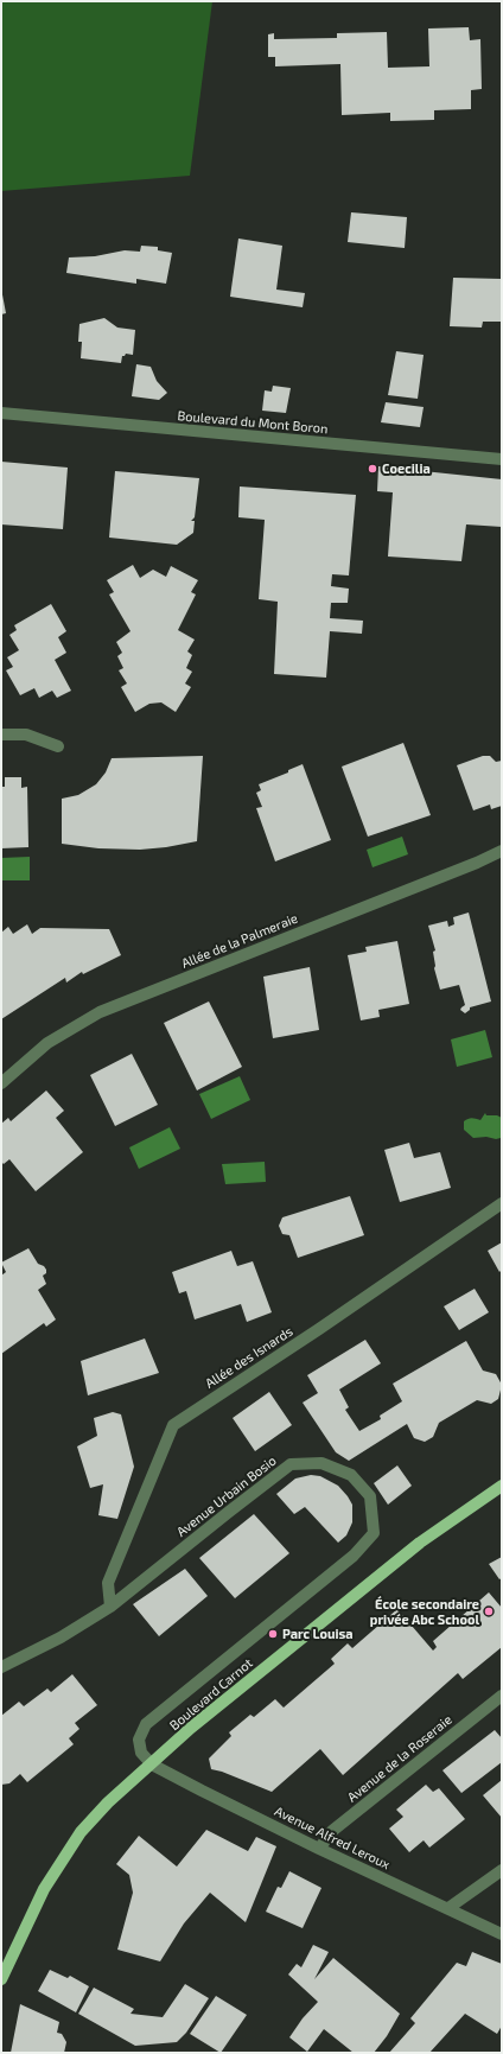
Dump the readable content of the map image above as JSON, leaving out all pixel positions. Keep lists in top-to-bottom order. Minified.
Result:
{"streets":{"main road":["Boulevard Carnot"],"street":["Boulevard du Mont Boron","Allée de la Palmeraie","Allée des Isnards","Avenue Urbain Bosio","Avenue de la Roseraie","Avenue Alfred Leroux"]},"crossings":[["Allée des Isnards","Avenue Urbain Bosio"],["Avenue Urbain Bosio","Boulevard Carnot"],["Avenue Urbain Bosio","Avenue Alfred Leroux"],["Boulevard Carnot","Avenue Alfred Leroux"],["Avenue de la Roseraie","Avenue Alfred Leroux"]],"places":["Coecilia","École secondaire privée Abc School","Parc Louisa"]}
